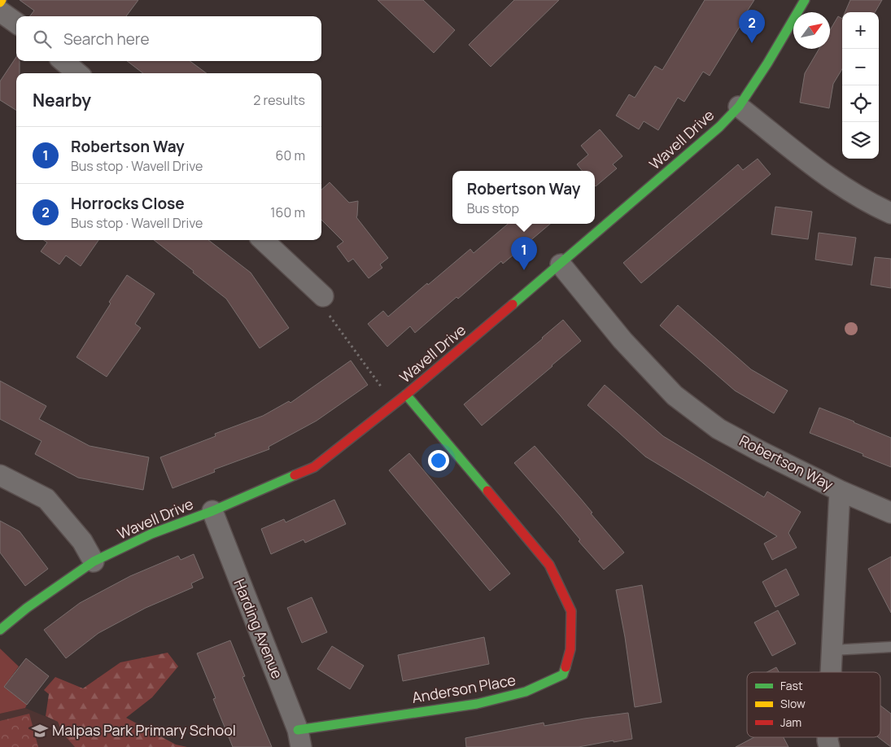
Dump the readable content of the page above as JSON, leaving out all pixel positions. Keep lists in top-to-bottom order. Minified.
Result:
{"streets":{"street":["Wavell Drive","Robertson Way","Harding Avenue","Anderson Place"]},"crossings":[["Wavell Drive","Robertson Way"],["Wavell Drive","Harding Avenue"],["Wavell Drive","Anderson Place"],["Harding Avenue","Anderson Place"]],"places":{"school or university":["Malpas Park Primary School"]},"legend":["Fast","Slow","Jam"],"north":"top right","page":{"pins":["2","1"],"map_buttons":["+","−"],"search":"Search here","heading":["Nearby","2 results"],"list":[{"mark":"1","name":"Robertson Way","note":"Bus stop · Wavell Drive","value":"60 m"},{"mark":"2","name":"Horrocks Close","note":"Bus stop · Wavell Drive","value":"160 m"}],"popup":["Robertson Way","Bus stop"]}}
